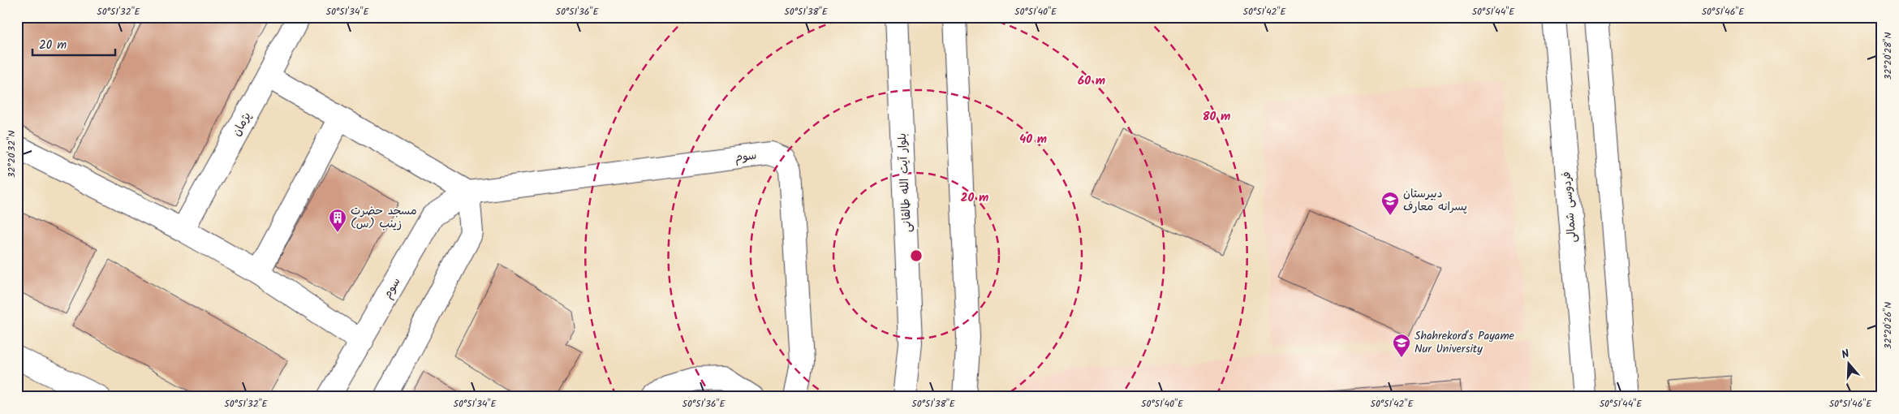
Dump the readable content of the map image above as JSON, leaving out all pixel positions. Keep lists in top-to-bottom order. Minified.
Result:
{"streets":{"street":["پژمان","سوم","بلوار آیت الله طالقانی","فردوسی شمالی"]},"places":{"school or university":["دبیرستان پسرانه معارف","Shahrekord's Payame Nur University"],"building":["مسجد حضرت زینب (س)"]},"scale_bar":"20 m","north":"top","coordinates":["50°51'32\"E","50°51'34\"E","50°51'36\"E","50°51'38\"E","50°51'40\"E","50°51'42\"E","50°51'44\"E","50°51'46\"E","32°20'28\"N","32°20'32\"N","32°20'26\"N"],"rings":["60 m","80 m","40 m","20 m"]}
